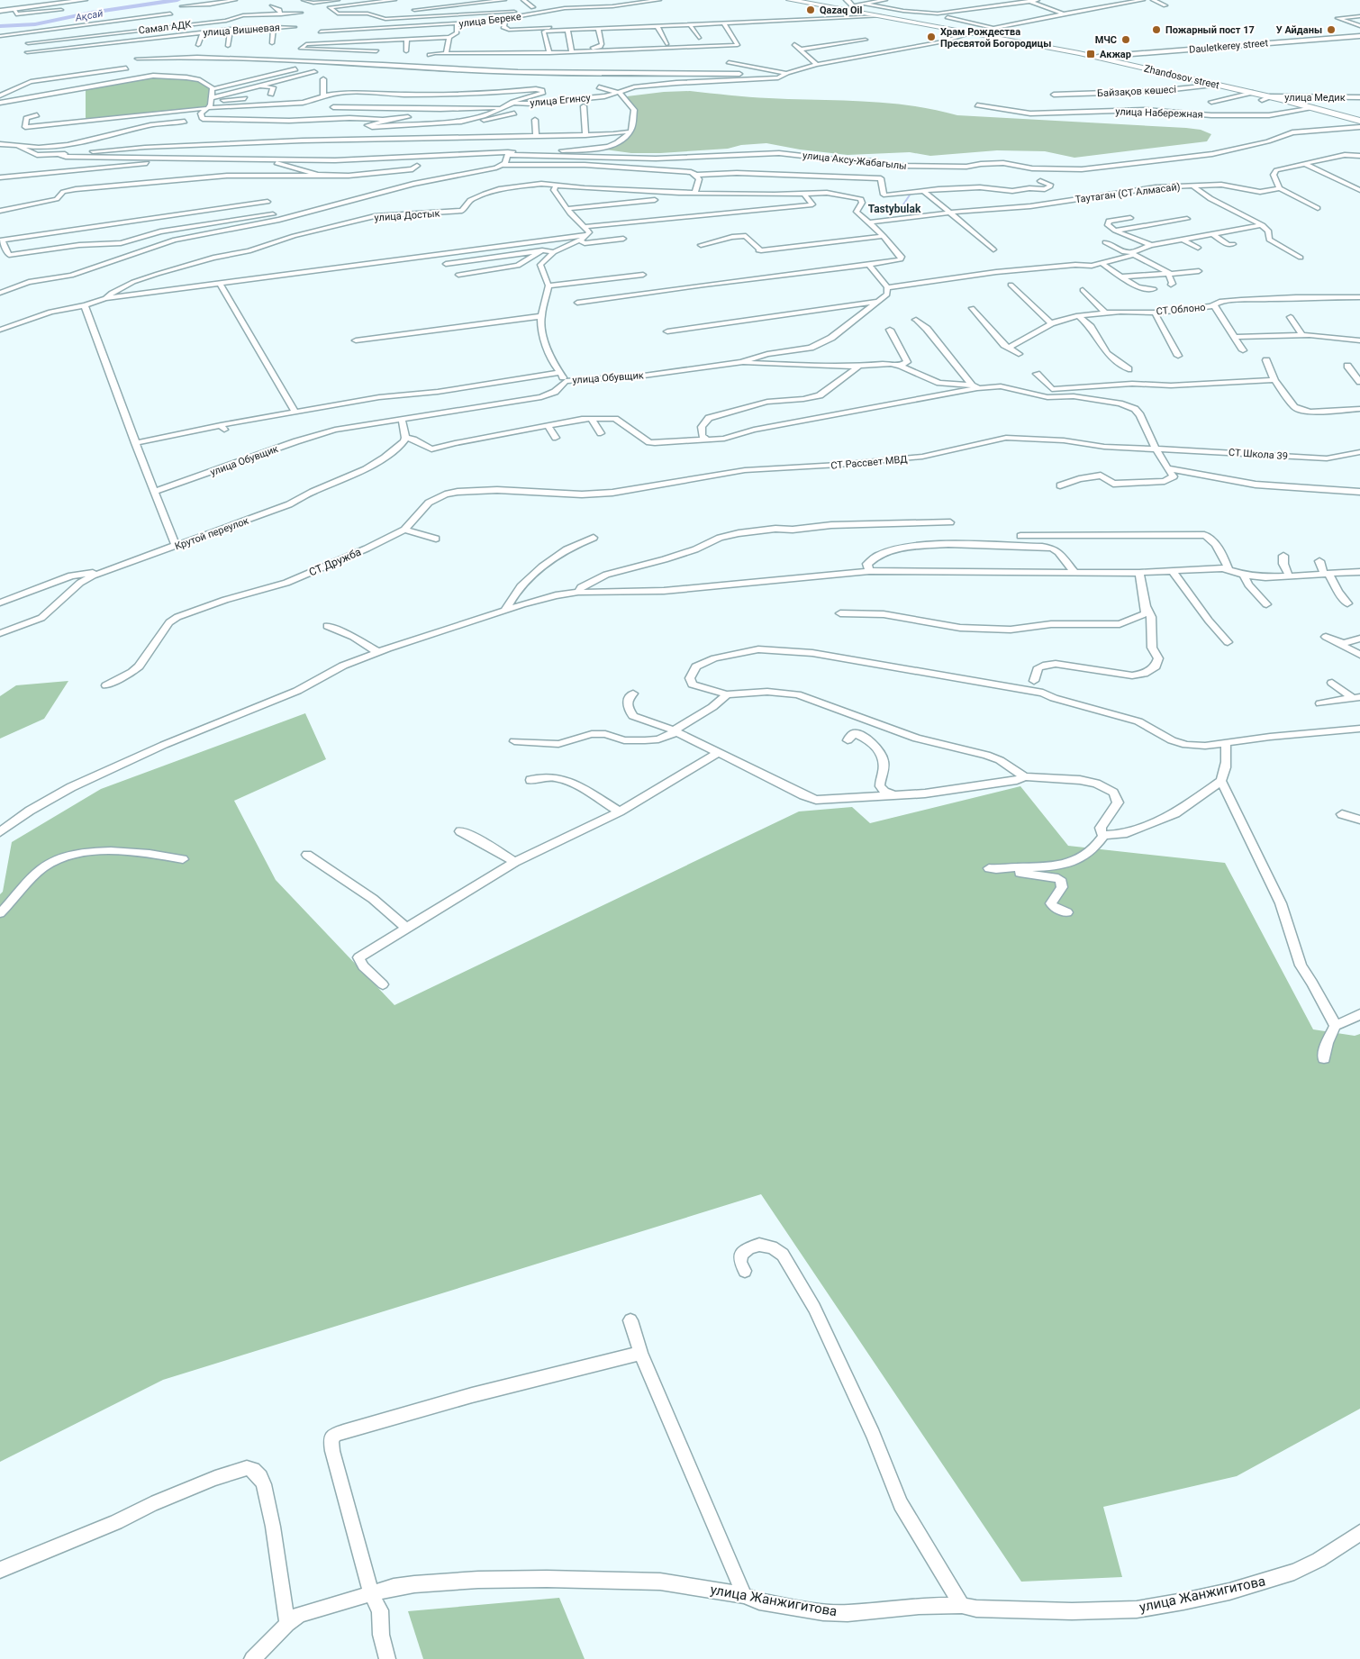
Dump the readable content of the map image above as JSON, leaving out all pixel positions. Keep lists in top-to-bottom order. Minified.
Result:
{"streets":{"main road":["Dauletkerey street","Zhandosov street"],"street":["улица Береке","Самал АДК","улица Вишневая","Байзақов көшесі","улица Медик","улица Егинсу","улица Набережная","улица Аксу-Жабагылы","Таутаган (СТ Алмасай)","улица Достык","СТ Облоно","улица Обувщик","СТ Школа 39","СТ Рассвет МВД","Крутой переулок","СТ Дружба","улица Жанжигитова"]},"crossings":[["Самал АДК","улица Вишневая"],["Dauletkerey street","Zhandosov street"],["Zhandosov street","Байзақов көшесі"],["Zhandosov street","улица Медик"],["Zhandosov street","улица Егинсу"],["Zhandosov street","улица Набережная"],["Таутаган (СТ Алмасай)","улица Достык"],["СТ Школа 39","СТ Рассвет МВД"],["СТ Рассвет МВД","СТ Дружба"]],"districts":["Tastybulak"],"water":["Ақсай"],"places":{"other":["Qazaq Oil","Пожарный пост 17","У Айданы","Храм Рождества Пресвятой Богородицы","МЧС"],"transit":["Акжар"]}}
